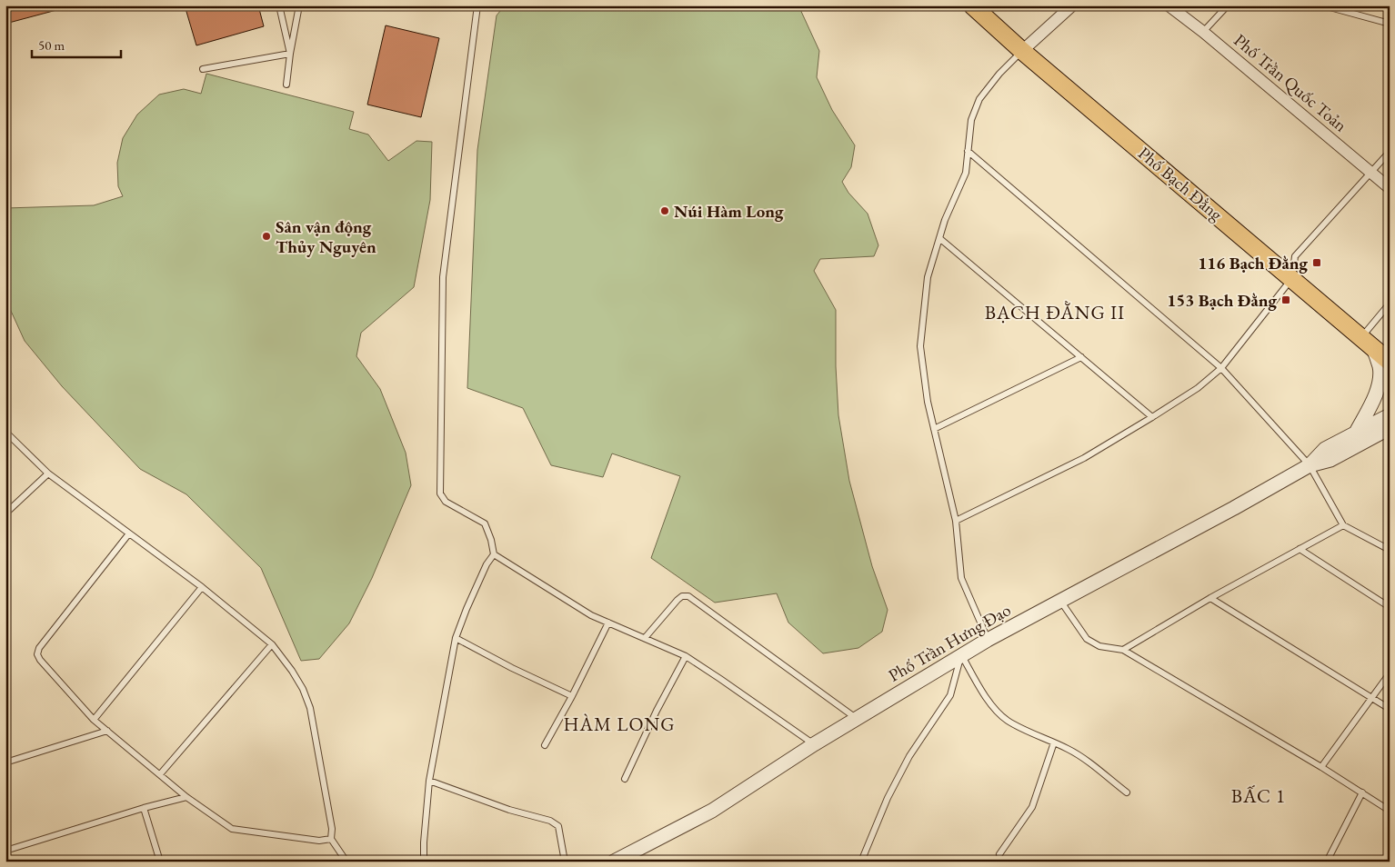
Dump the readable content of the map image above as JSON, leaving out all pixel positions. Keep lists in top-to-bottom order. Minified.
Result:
{"streets":{"main road":["Phố Bạch Đằng"],"street":["Phố Trần Quốc Toản","Phố Trần Hưng Đạo"]},"districts":["BẠCH ĐẰNG II","HÀM LONG","BẤC 1"],"places":{"other":["Núi Hàm Long","Sân vận động Thủy Nguyên"],"transit":["116 Bạch Đằng","153 Bạch Đằng"]},"scale_bar":"50 m"}
